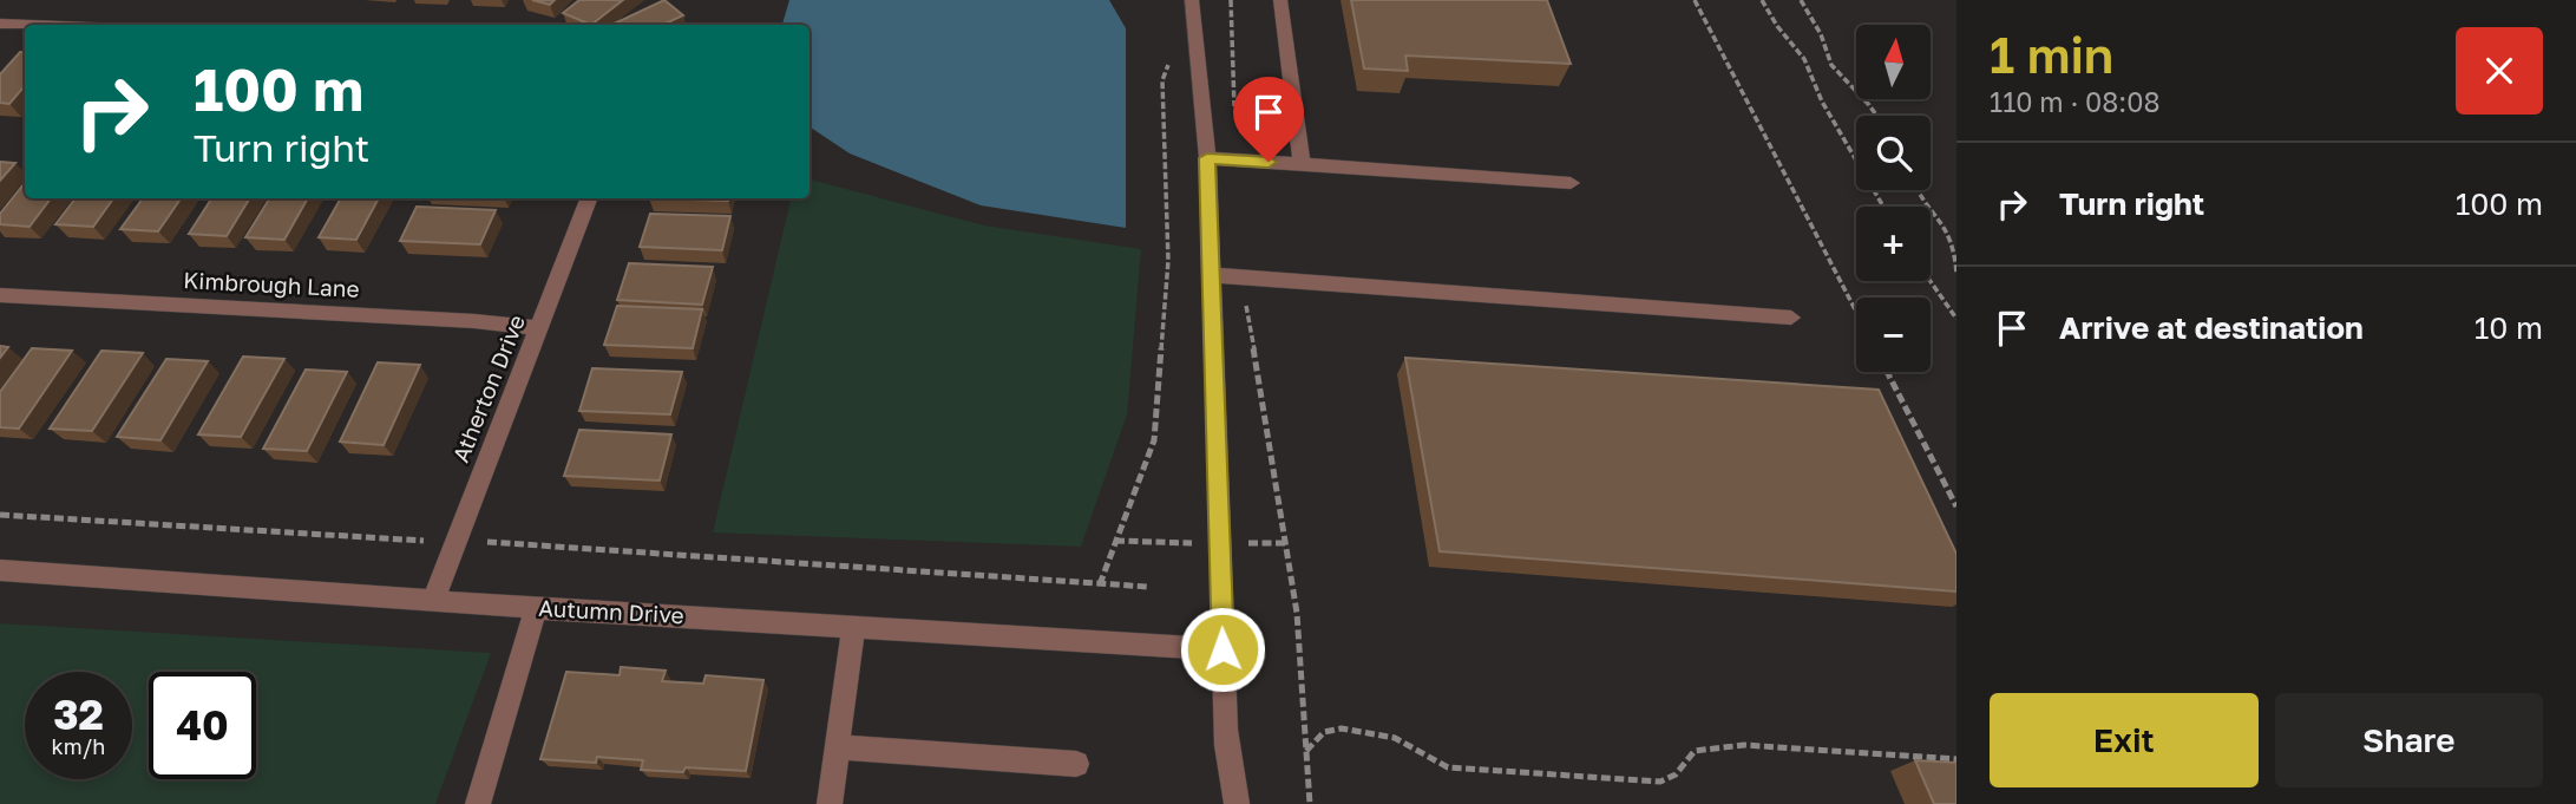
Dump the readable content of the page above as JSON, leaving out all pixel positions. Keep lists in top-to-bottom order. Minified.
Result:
{"streets":{"street":["Kimbrough Lane","Atherton Drive","Autumn Drive"]},"crossings":[["Kimbrough Lane","Atherton Drive"],["Atherton Drive","Autumn Drive"]],"north":"top","page":{"heading":["1 min","110 m · 08:08"],"map_buttons":["+","−"],"turn":["100 m","Turn right"],"list":[{"name":"Turn right","value":"100 m"},{"name":"Arrive at destination","value":"10 m"}],"speed":"32 km/h","limit":"40","buttons":["Exit","Share"]}}
